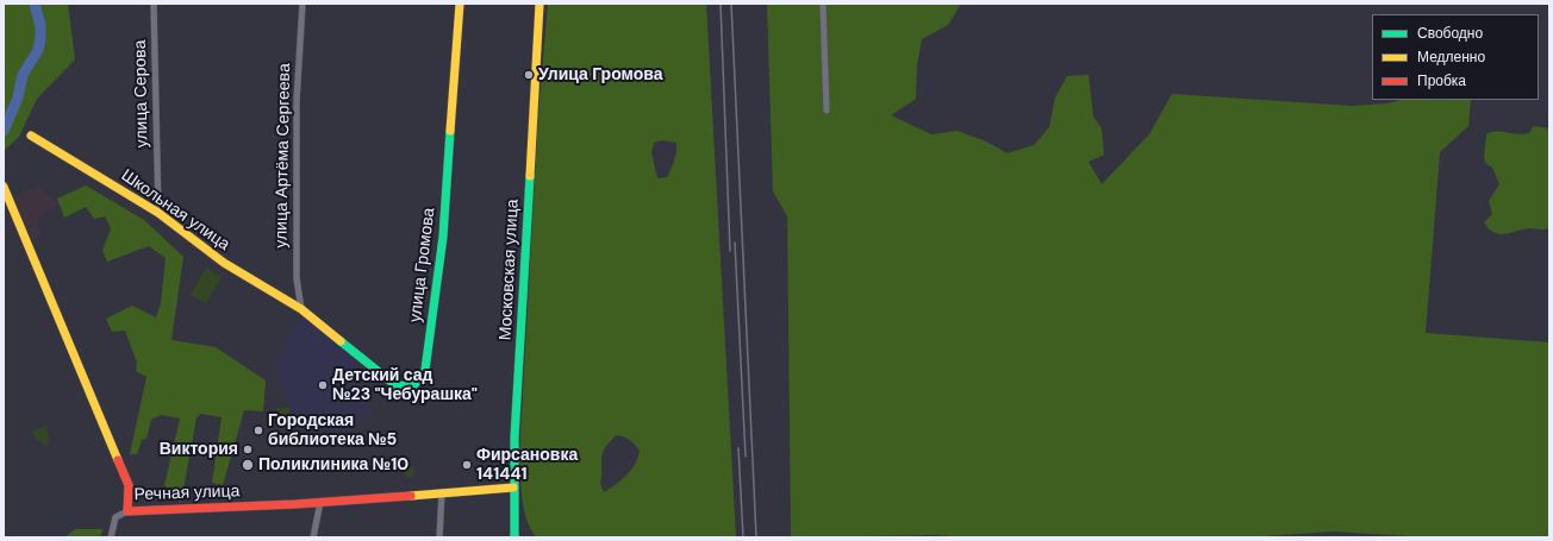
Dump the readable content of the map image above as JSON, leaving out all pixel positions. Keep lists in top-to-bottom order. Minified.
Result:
{"streets":{"street":["улица Серова","улица Артёма Сергеева","Школьная улица","улица Громова","Московская улица","Речная улица"]},"crossings":[["улица Серова","Школьная улица"],["улица Артёма Сергеева","Школьная улица"],["улица Артёма Сергеева","улица Громова"],["Школьная улица","улица Громова"],["Московская улица","Речная улица"]],"places":["Улица Громова","Детский сад №23 \"Чебурашка\"","Городская библиотека №5","Виктория","Поликлиника №10","Фирсановка 141441"],"legend":["Свободно","Медленно","Пробка"]}
